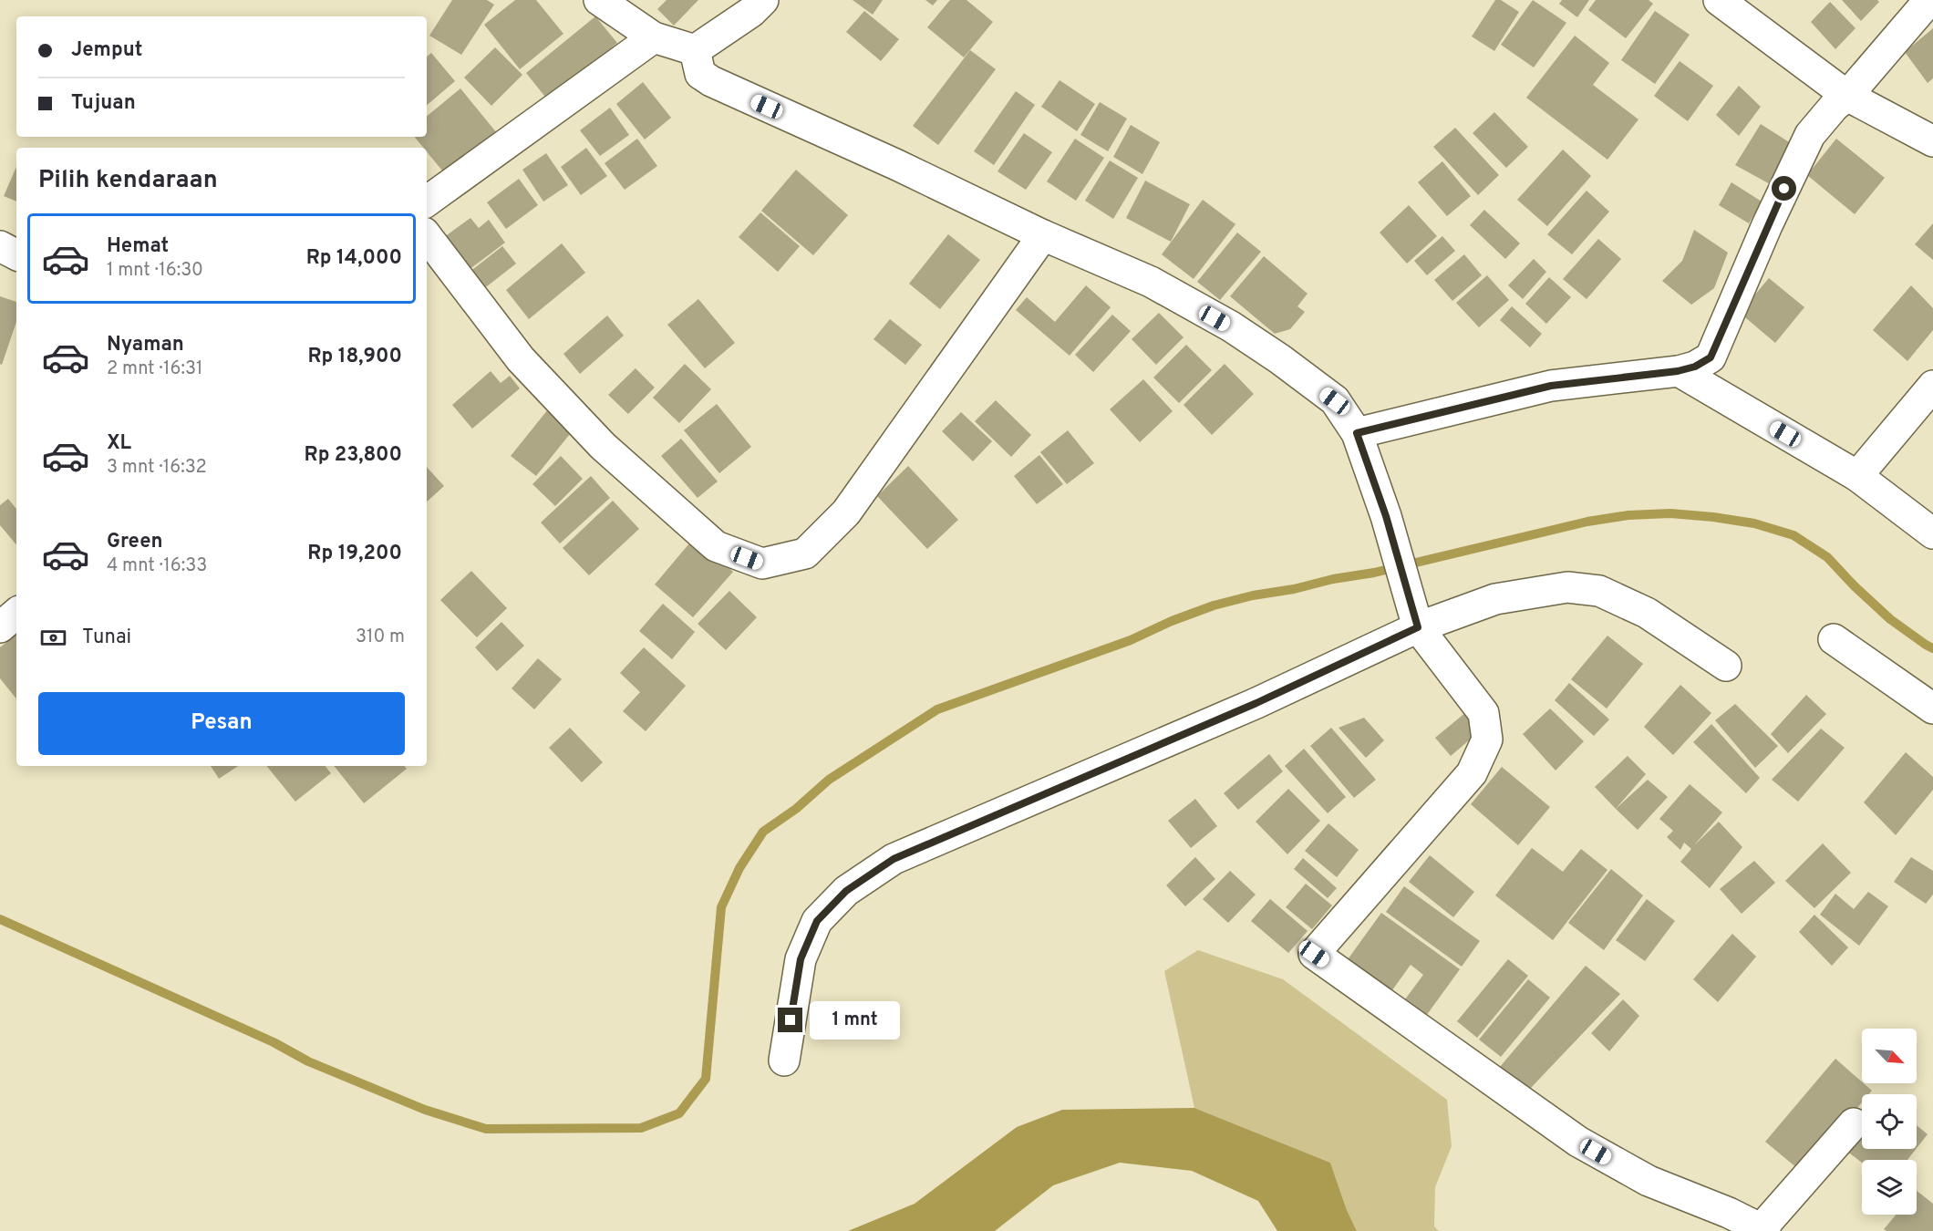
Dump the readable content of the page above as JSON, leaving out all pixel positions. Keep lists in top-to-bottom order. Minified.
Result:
{"north":"bottom right","page":{"banner":["Jemput","Tujuan"],"heading":"Pilih kendaraan","list":[{"name":"Hemat","note":"1 mnt · 16:30","value":"Rp 14,000"},{"name":"Nyaman","note":"2 mnt · 16:31","value":"Rp 18,900"},{"name":"XL","note":"3 mnt · 16:32","value":"Rp 23,800"},{"name":"Green","note":"4 mnt · 16:33","value":"Rp 19,200"}],"pay":["Tunai","310 m"],"buttons":"Pesan","bubble":"1 mnt"}}
